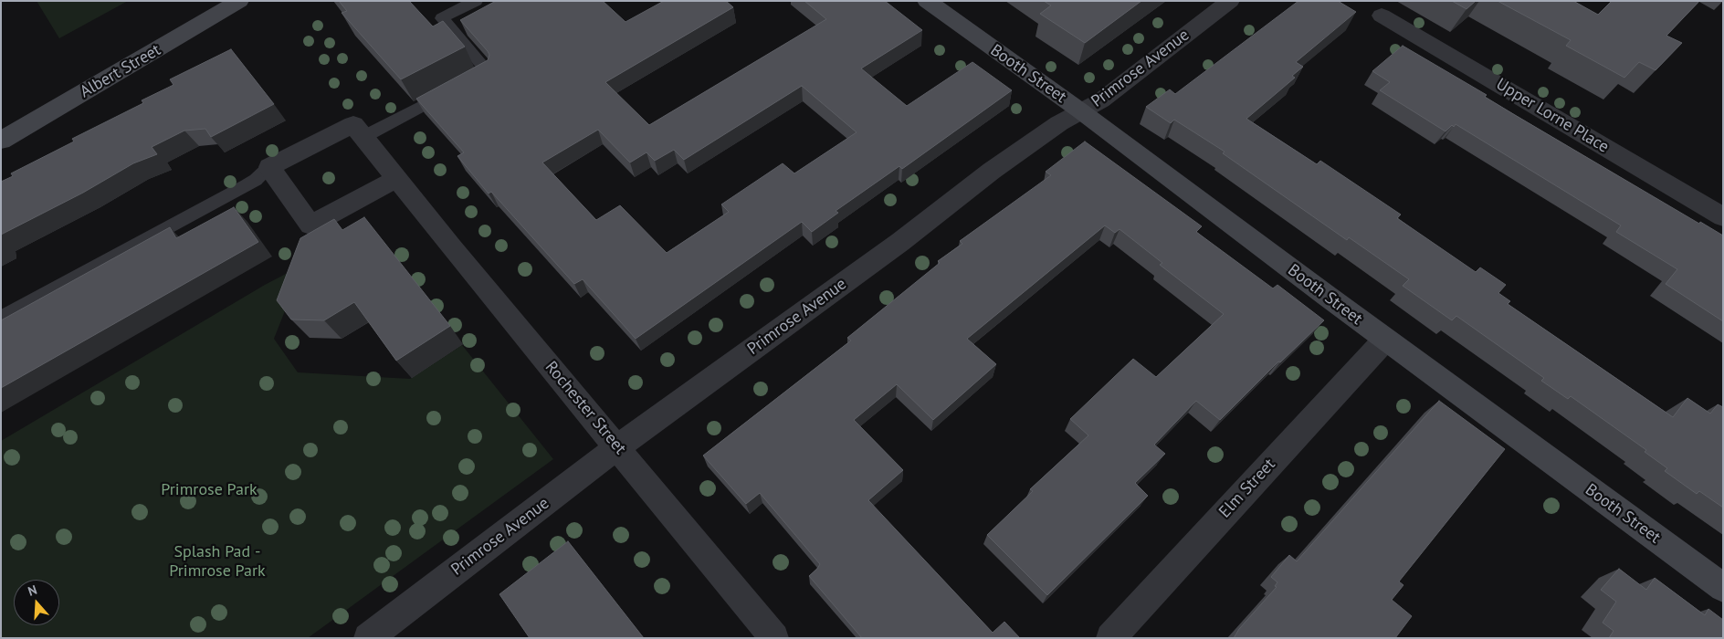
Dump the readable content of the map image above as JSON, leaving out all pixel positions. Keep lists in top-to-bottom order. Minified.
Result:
{"streets":{"main road":["Albert Street","Booth Street"],"street":["Primrose Avenue","Upper Lorne Place","Rochester Street","Elm Street"]},"crossings":[["Primrose Avenue","Booth Street"],["Primrose Avenue","Rochester Street"],["Booth Street","Elm Street"]],"parks":["Primrose Park","Splash Pad - Primrose Park"],"north":"top"}
